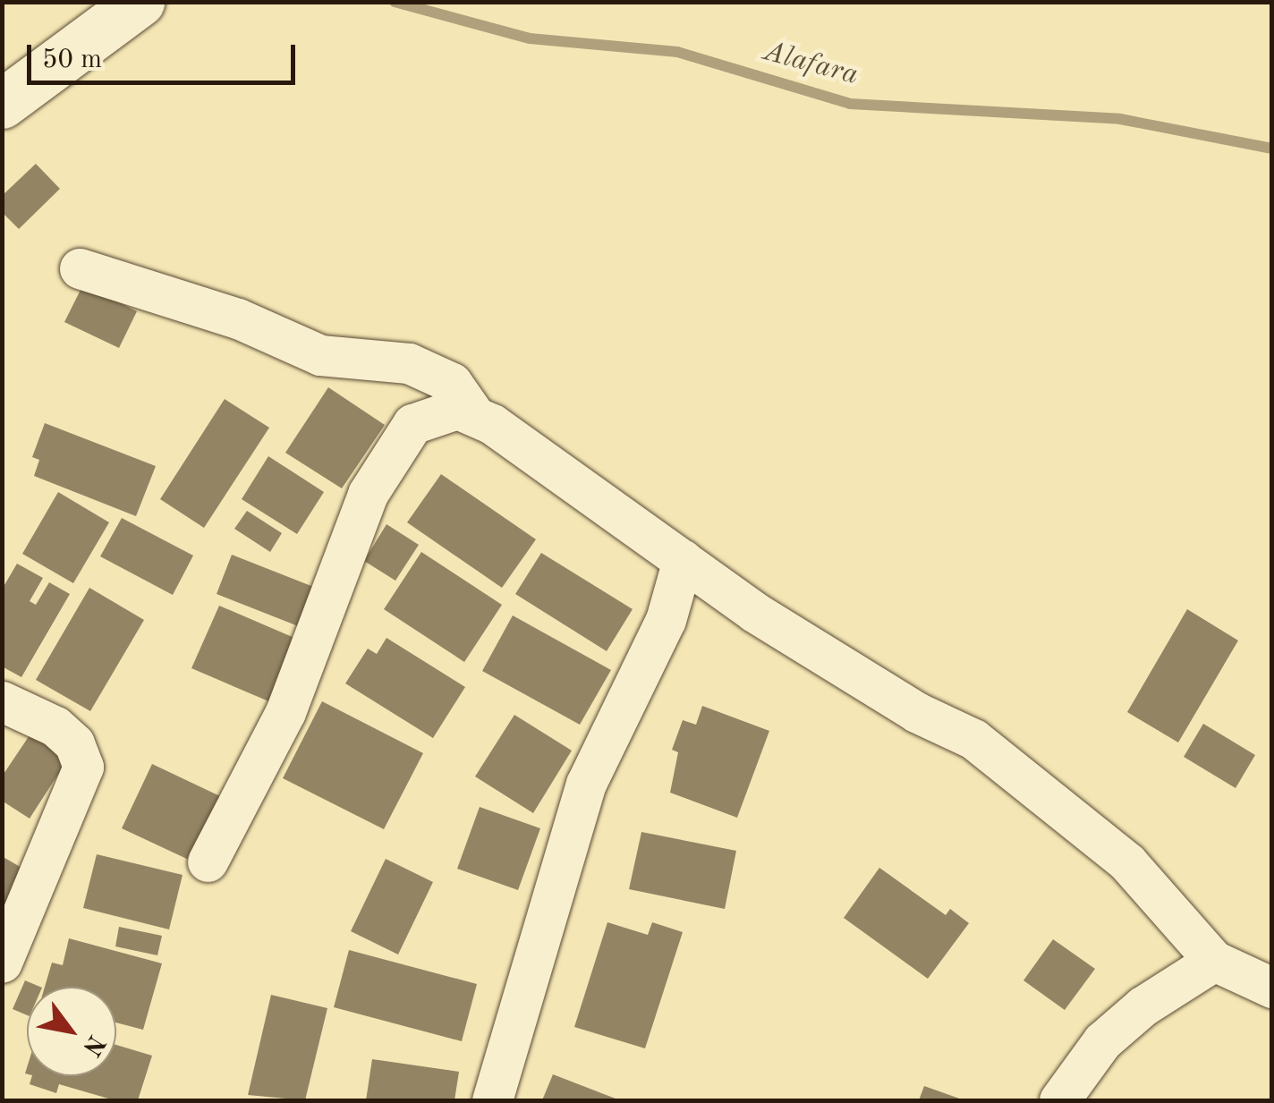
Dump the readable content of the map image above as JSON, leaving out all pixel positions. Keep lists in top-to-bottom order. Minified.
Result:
{"water":["Alafara"],"scale_bar":"50 m","north":"bottom right"}
